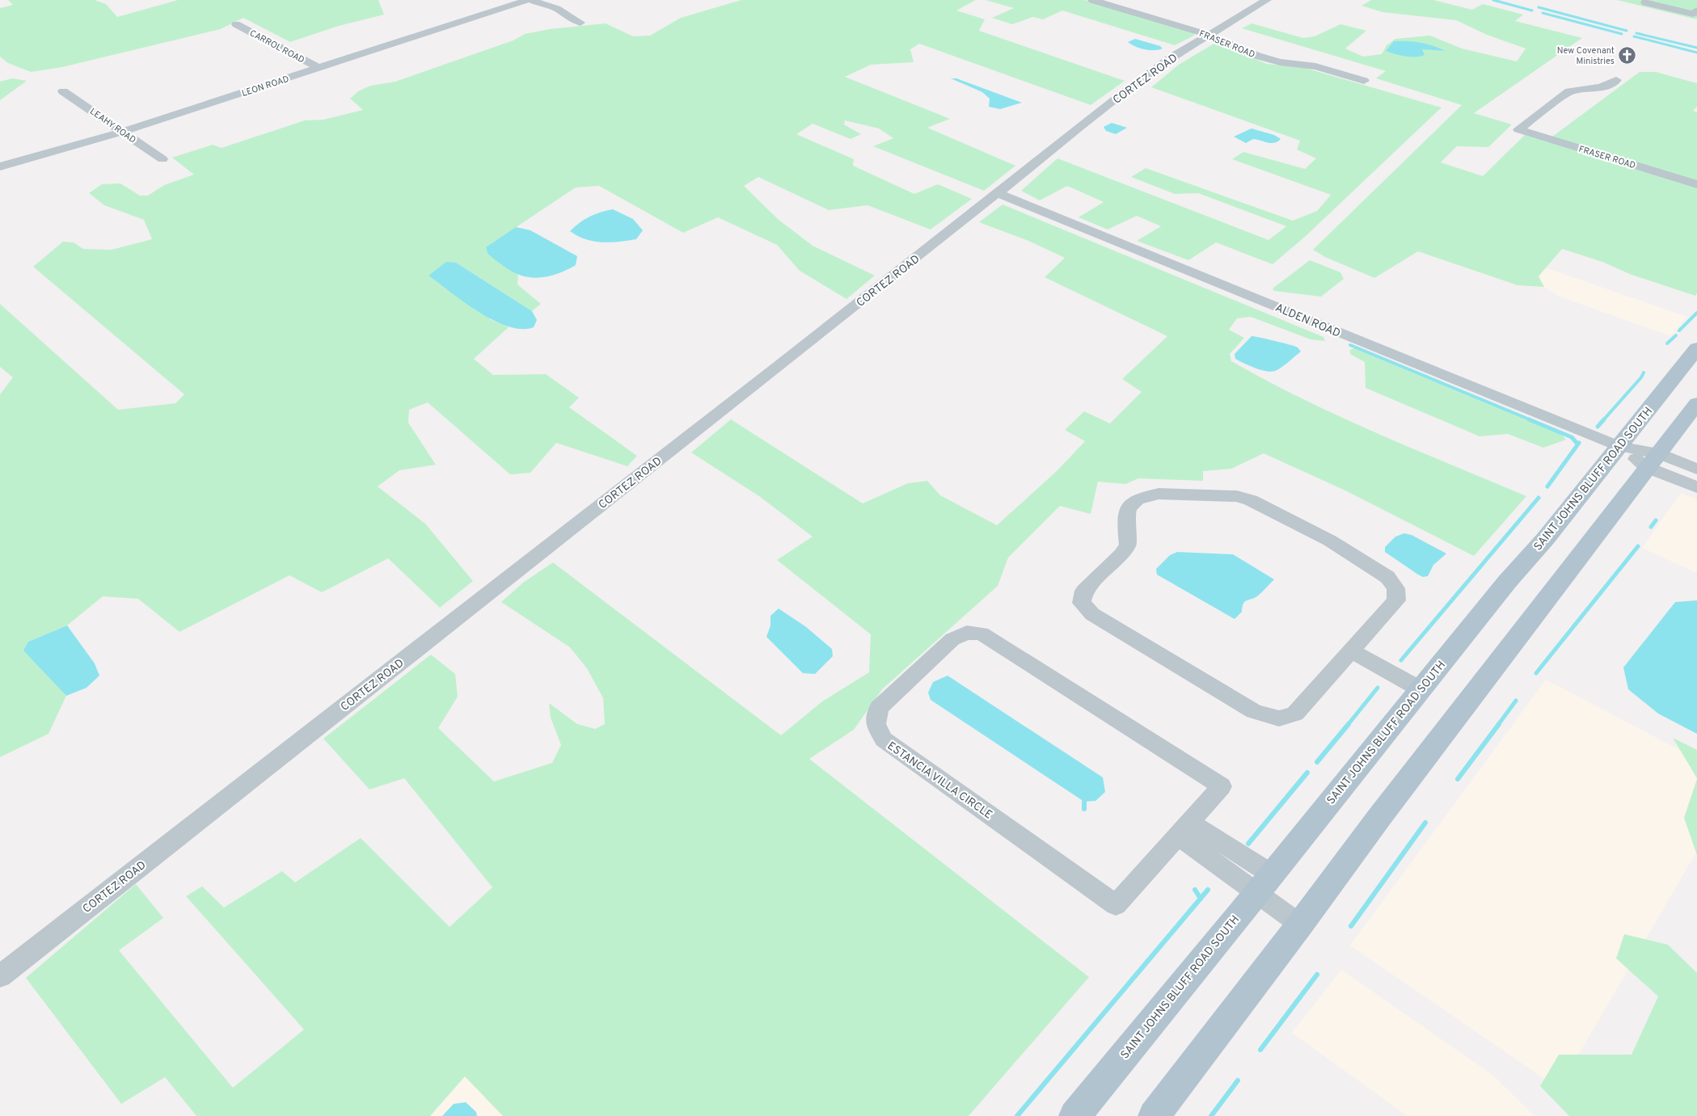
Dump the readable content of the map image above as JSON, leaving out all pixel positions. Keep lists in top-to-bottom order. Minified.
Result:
{"streets":{"main road":["SAINT JOHNS BLUFF ROAD SOUTH"],"street":["FRASER ROAD","CARROL ROAD","CORTEZ ROAD","LEON ROAD","LEAHY ROAD","ALDEN ROAD","ESTANCIA VILLA CIRCLE"]},"crossings":[["FRASER ROAD","CORTEZ ROAD"],["CARROL ROAD","LEON ROAD"],["CORTEZ ROAD","ALDEN ROAD"],["LEON ROAD","LEAHY ROAD"],["ALDEN ROAD","SAINT JOHNS BLUFF ROAD SOUTH"]],"places":{"church":["New Covenant Ministries"]}}
